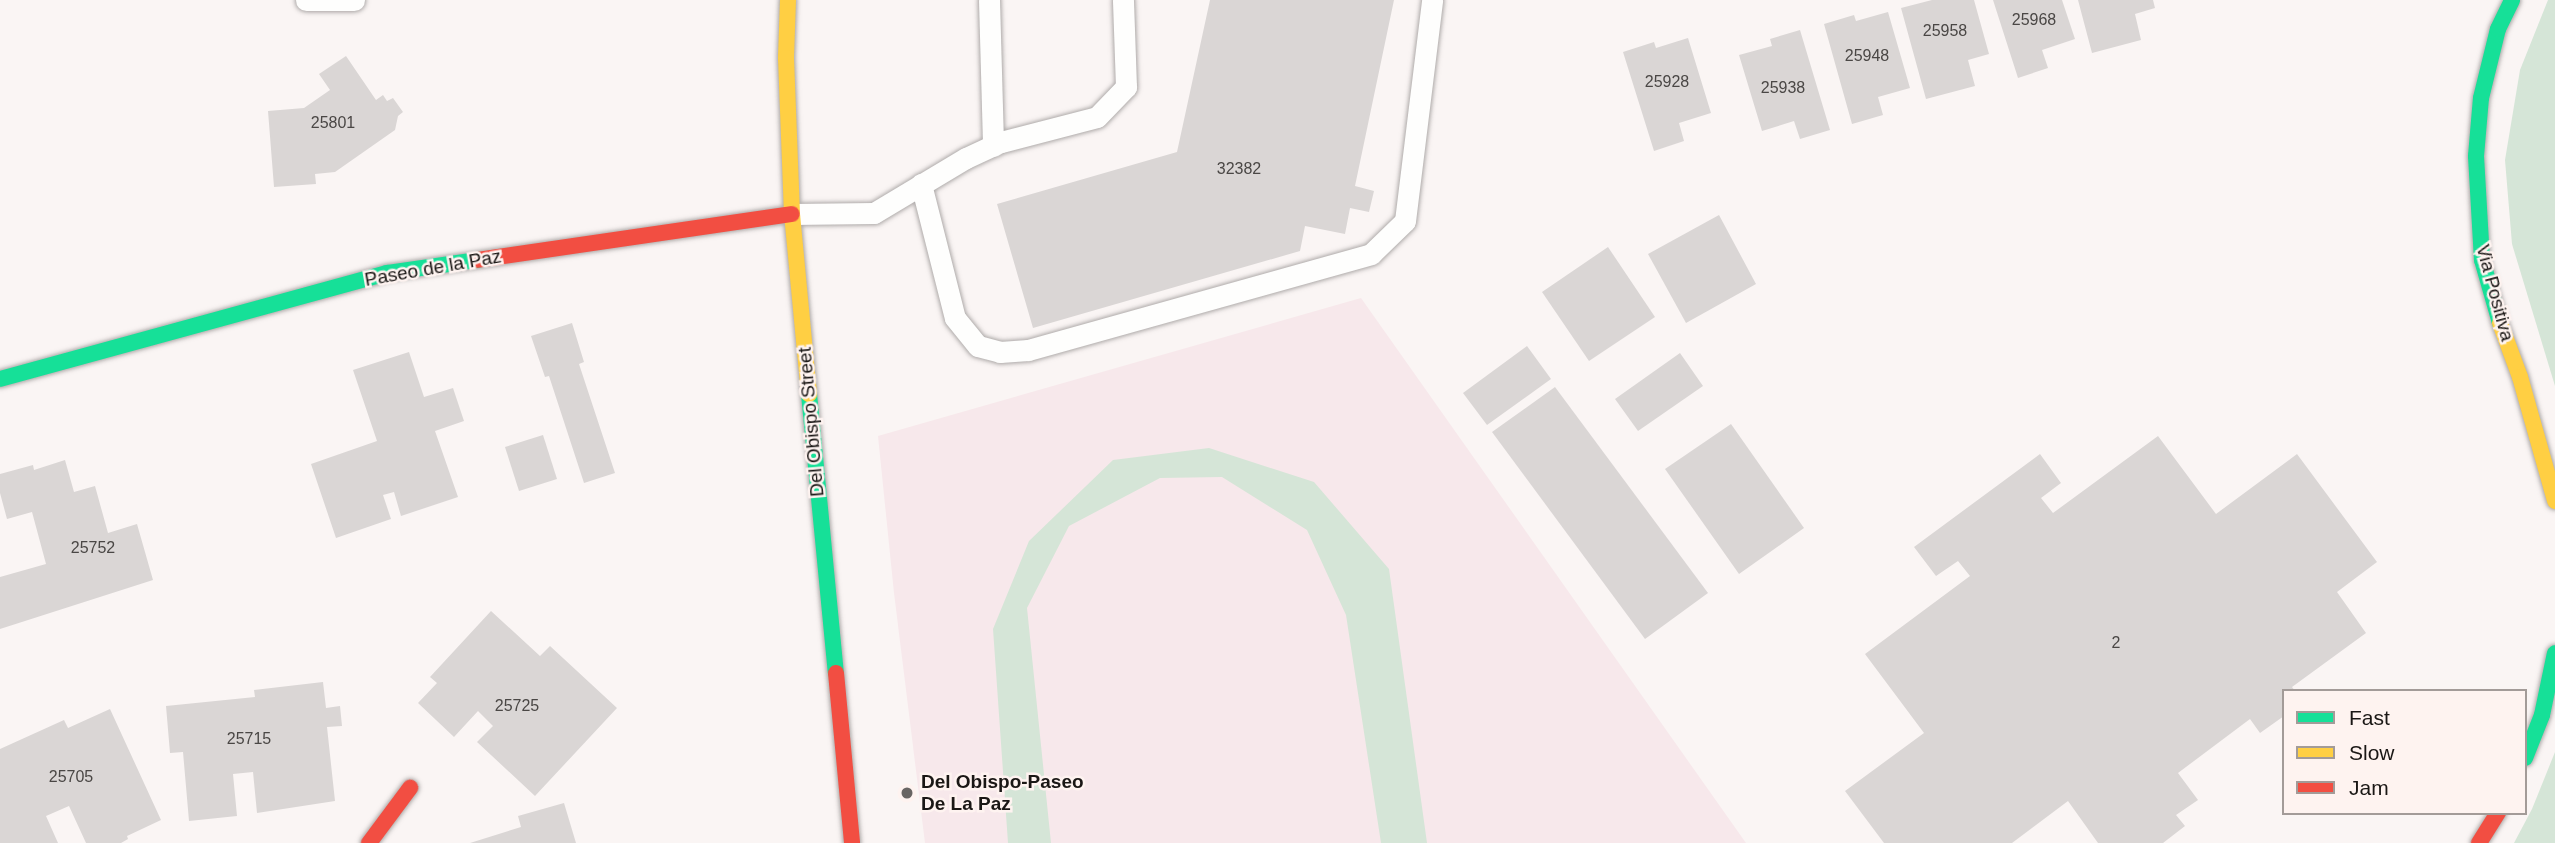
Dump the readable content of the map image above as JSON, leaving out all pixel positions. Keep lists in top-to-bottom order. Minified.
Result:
{"streets":{"street":["Paseo de la Paz","Via Positiva","Del Obispo Street"]},"crossings":[["Paseo de la Paz","Del Obispo Street"]],"places":["Del Obispo-Paseo De La Paz"],"house_numbers":["25968","25958","25948","25928","25938","25801","32382","25752","2","25725","25715","25705"],"legend":["Fast","Slow","Jam"]}
